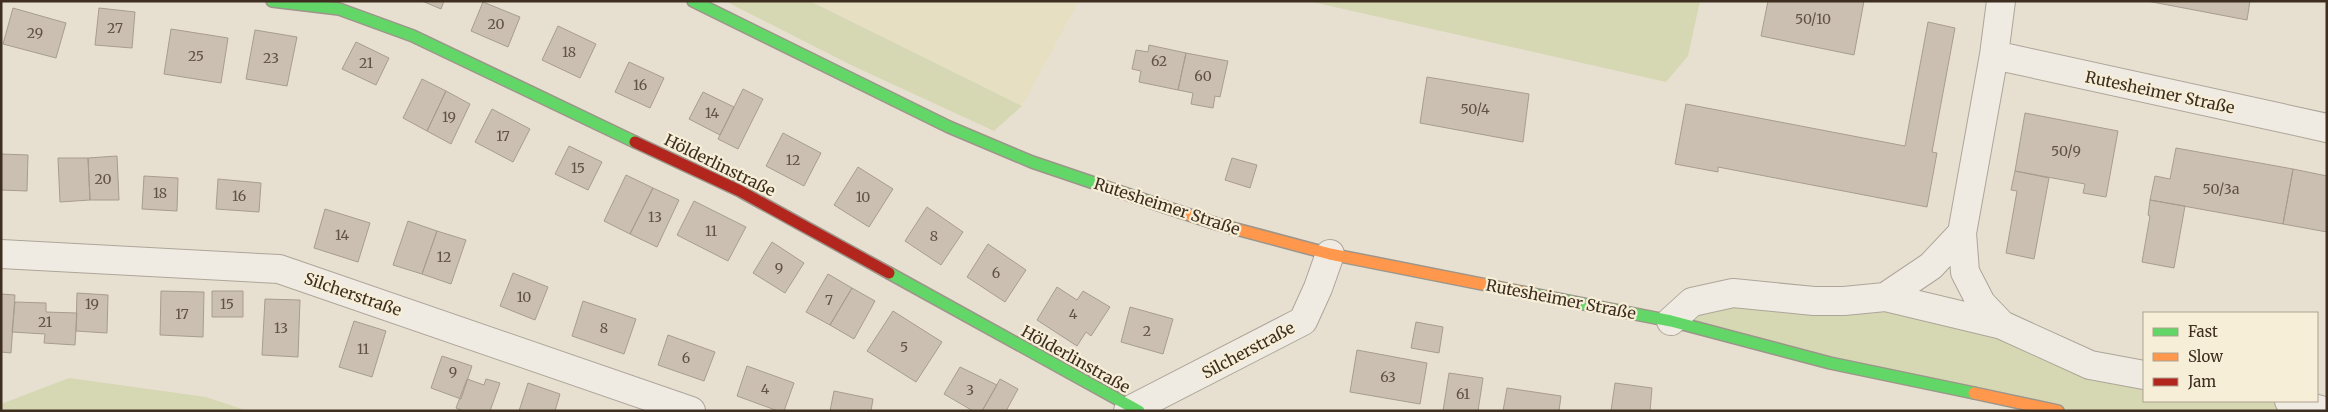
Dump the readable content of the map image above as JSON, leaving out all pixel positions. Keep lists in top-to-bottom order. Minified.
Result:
{"streets":{"street":["Rutesheimer Straße","Hölderlinstraße","Silcherstraße"]},"crossings":[["Rutesheimer Straße","Silcherstraße"],["Hölderlinstraße","Silcherstraße"]],"house_numbers":["50/10","20","27","29","18","25","23","62","21","60","16","50/4","14","19","17","50/9","12","15","20","50/3a","18","16","10","13","11","14","8","12","9","6","10","7","19","15","17","4","21","13","8","2","5","11","6","9","63","4","3","61"],"legend":["Fast","Slow","Jam"]}
